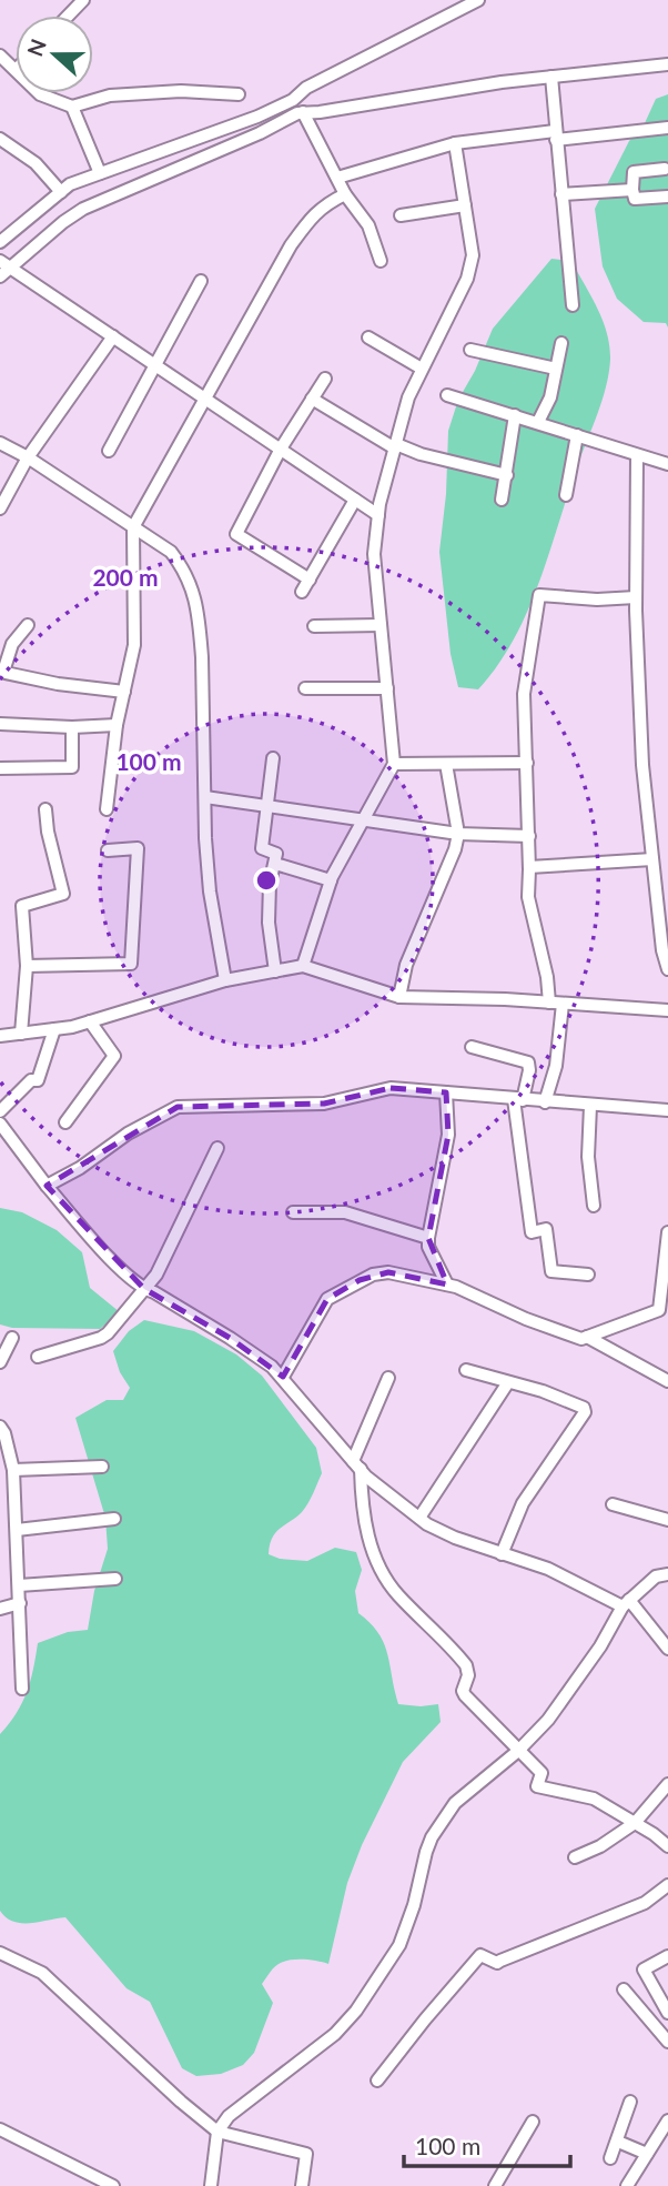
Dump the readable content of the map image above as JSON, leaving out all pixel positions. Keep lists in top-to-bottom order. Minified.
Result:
{"scale_bar":"100 m","north":"left","rings":["200 m","100 m"]}
